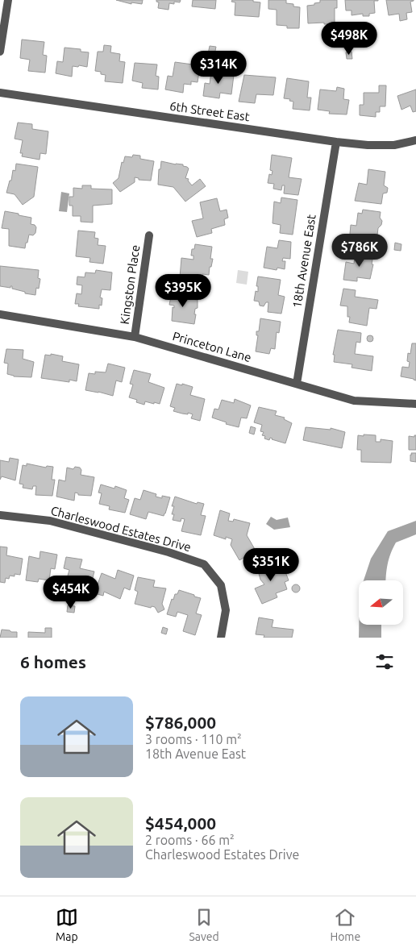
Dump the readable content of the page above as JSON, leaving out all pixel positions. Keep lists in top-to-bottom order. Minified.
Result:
{"streets":{"street":["6th Street East","18th Avenue East","Kingston Place","Princeton Lane","Charleswood Estates Drive"]},"crossings":[["6th Street East","18th Avenue East"],["18th Avenue East","Princeton Lane"],["Kingston Place","Princeton Lane"]],"north":"left","page":{"price":["$498K","$314K","$786K","$395K","$351K","$454K"],"heading":"6 homes","list":[{"name":"$786,000","note":"3 rooms · 110 m² · 18th Avenue East"},{"name":"$454,000","note":"2 rooms · 66 m² · Charleswood Estates Drive"}],"tabs":["Map","Saved","Home"]}}
